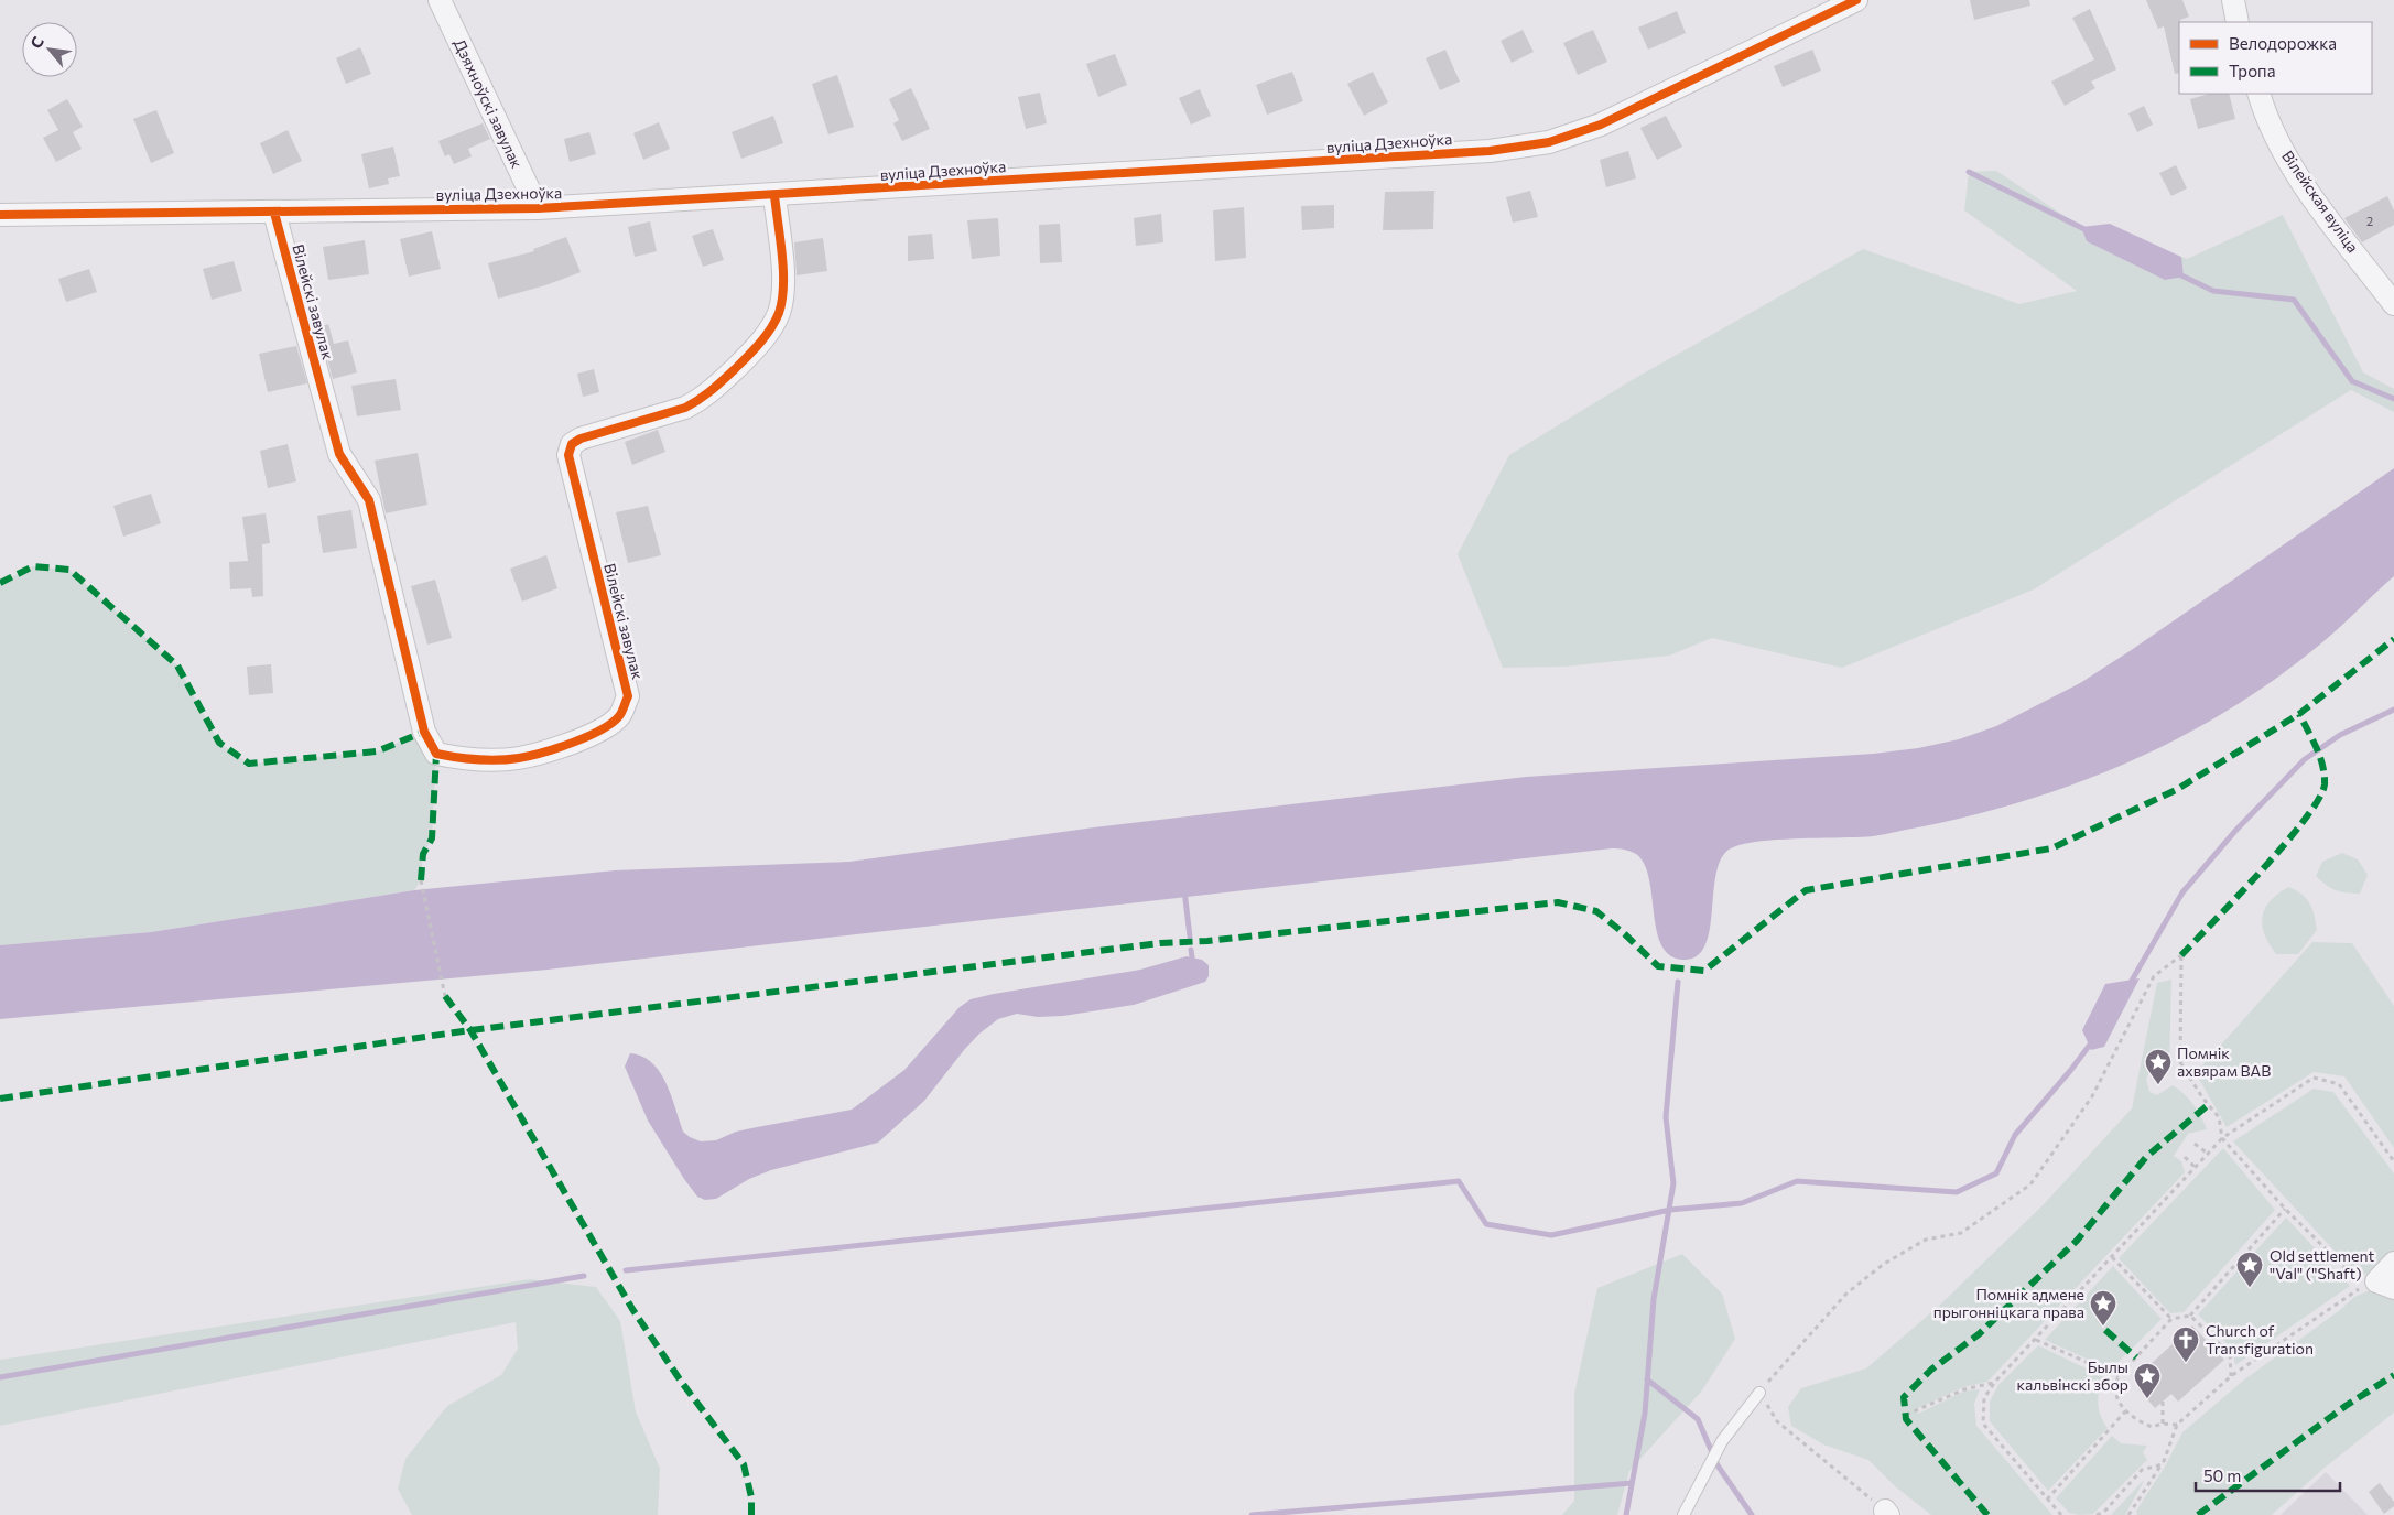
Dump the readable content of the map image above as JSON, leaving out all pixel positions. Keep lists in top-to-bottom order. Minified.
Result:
{"streets":{"street":["Дзяхноўскі завулак","вуліца Дзехноўка","Вілейская вуліца","Вілейскі завулак"]},"crossings":[["Дзяхноўскі завулак","вуліца Дзехноўка"],["вуліца Дзехноўка","Вілейскі завулак"]],"places":{"place":["Помнік ахвярам ВАВ","Old settlement \"Val\" (\"Shaft)","Помнік адмене прыгонніцкага права","Былы кальвінскі збор"],"church":["Church of Transfiguration"]},"house_numbers":["2"],"legend":["Велодорожка","Тропа"],"scale_bar":"50 m","north":"top left"}
